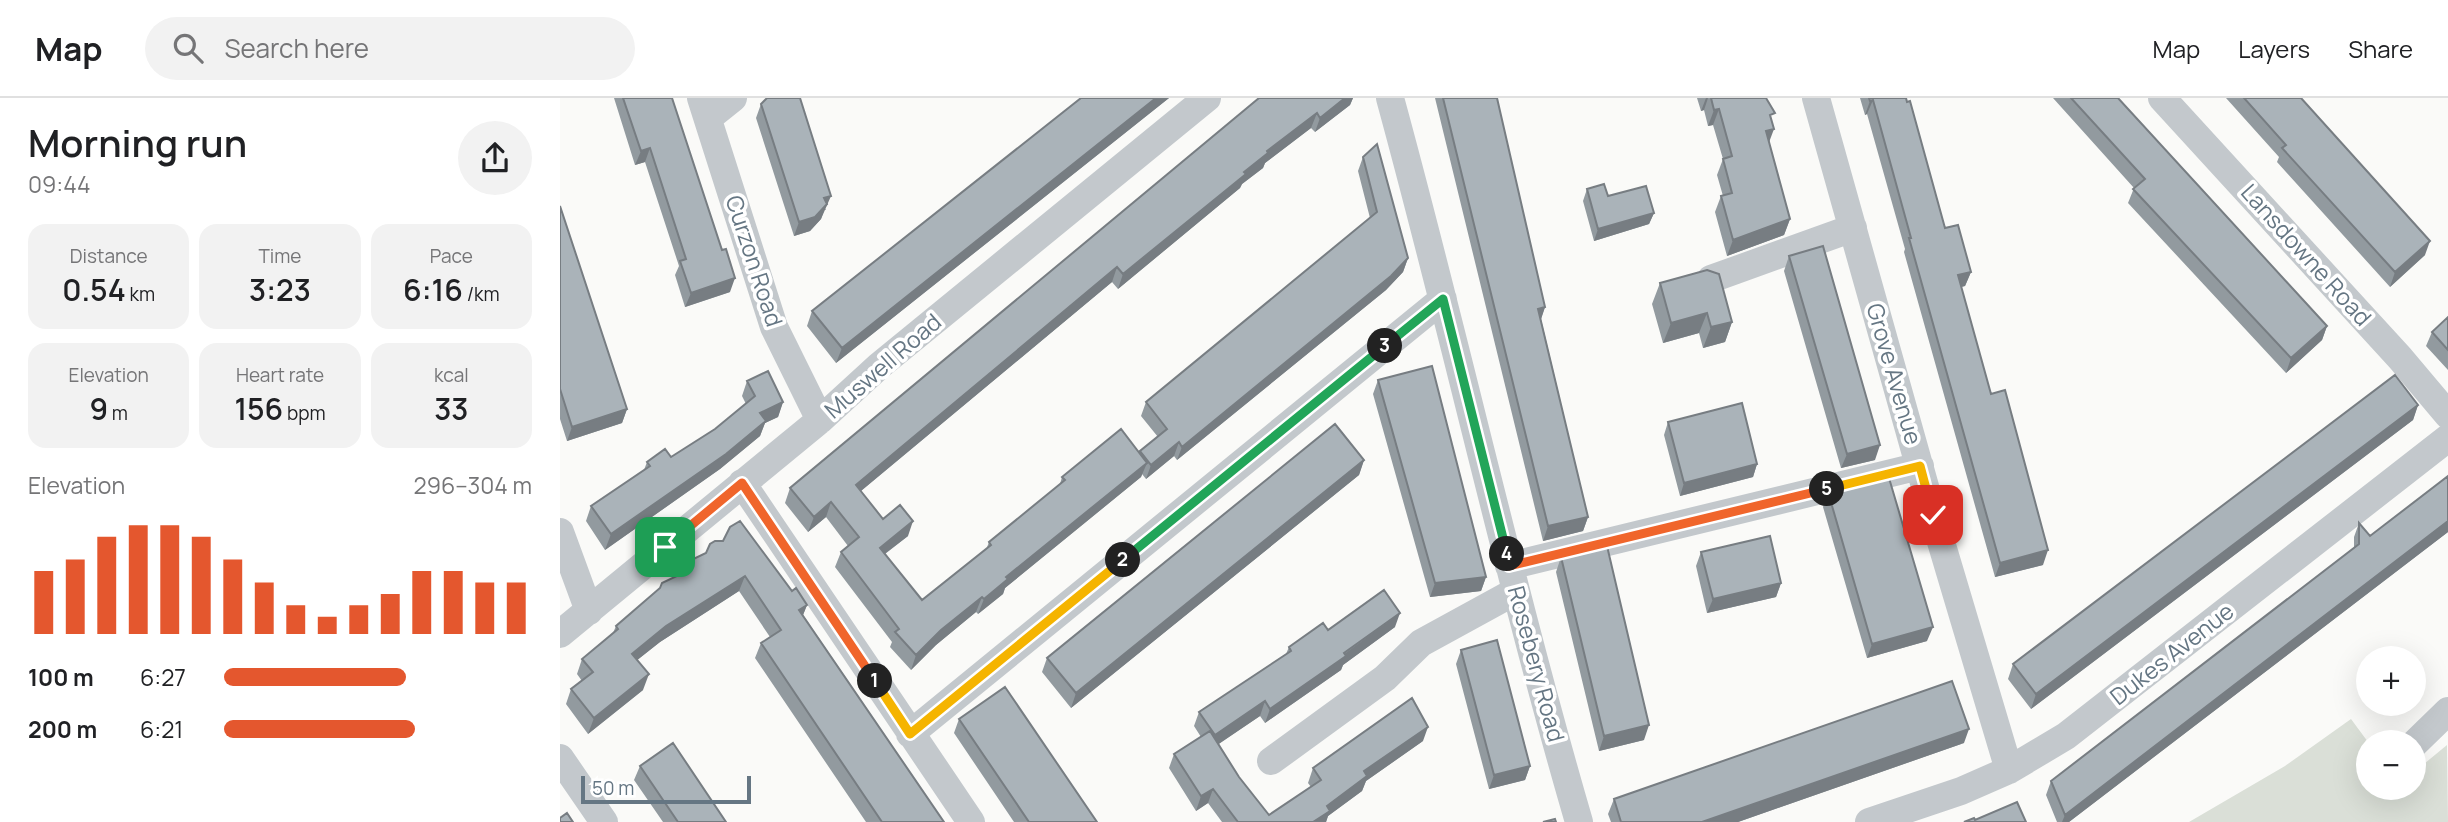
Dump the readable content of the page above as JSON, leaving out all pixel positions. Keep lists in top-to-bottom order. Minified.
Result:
{"streets":{"street":["Lansdowne Road","Curzon Road","Muswell Road","Grove Avenue","Dukes Avenue","Rosebery Road"]},"crossings":[["Curzon Road","Muswell Road"],["Grove Avenue","Dukes Avenue"]],"scale_bar":"50 m","page":{"header":"Map","search":"Search here","nav":["Map","Layers","Share"],"heading":["Morning run","09:44"],"stats":[["Distance","0.54 km"],["Time","3:23"],["Pace","6:16 /km"],["Elevation","9 m"],["Heart rate","156 bpm"],["kcal","33"]],"pins":["3","5","4","2","1"],"chart":["Elevation","296–304 m"],"map_buttons":["+","−"],"list":[{"name":"100 m","note":"6:27"},{"name":"200 m","note":"6:21"}],"scale":"50 m"}}
